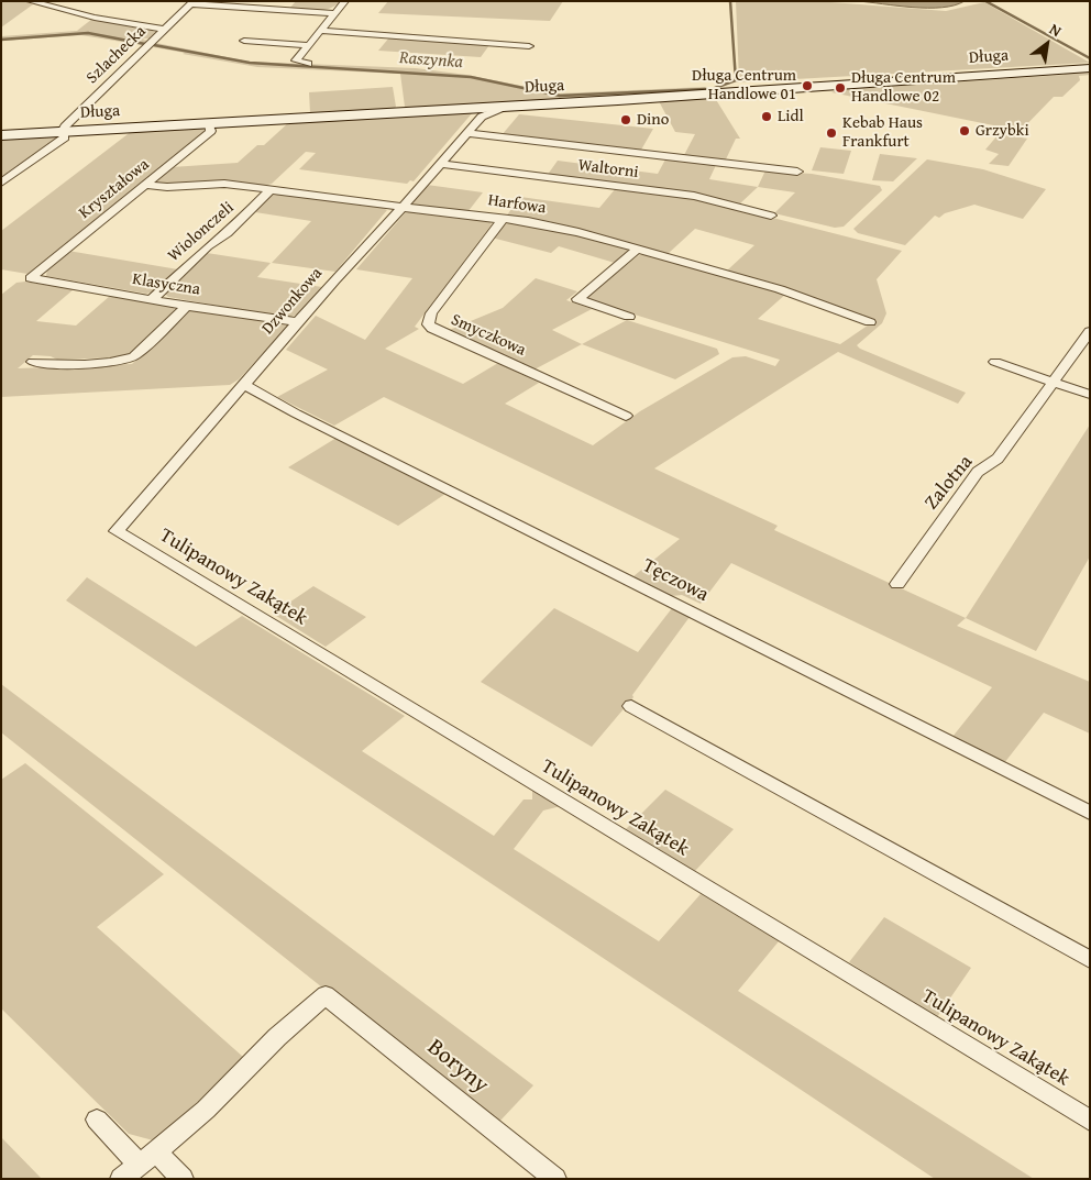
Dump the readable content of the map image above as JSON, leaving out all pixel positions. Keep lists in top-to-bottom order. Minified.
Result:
{"streets":{"street":["Szlachecka","Długa","Waltorni","Kryształowa","Harfowa","Wiolonczeli","Klasyczna","Dzwonkowa","Smyczkowa","Zalotna","Tulipanowy Zakątek","Tęczowa","Boryny"]},"crossings":[["Szlachecka","Długa"],["Długa","Kryształowa"],["Długa","Dzwonkowa"],["Waltorni","Dzwonkowa"],["Kryształowa","Harfowa"],["Kryształowa","Klasyczna"],["Harfowa","Wiolonczeli"],["Harfowa","Dzwonkowa"],["Harfowa","Smyczkowa"],["Wiolonczeli","Klasyczna"],["Klasyczna","Dzwonkowa"],["Dzwonkowa","Tulipanowy Zakątek"],["Dzwonkowa","Tęczowa"]],"water":["Raszynka"],"places":["Długa Centrum Handlowe 01","Długa Centrum Handlowe 02","Lidl","Dino","Grzybki","Kebab Haus Frankfurt"],"north":"top right"}
